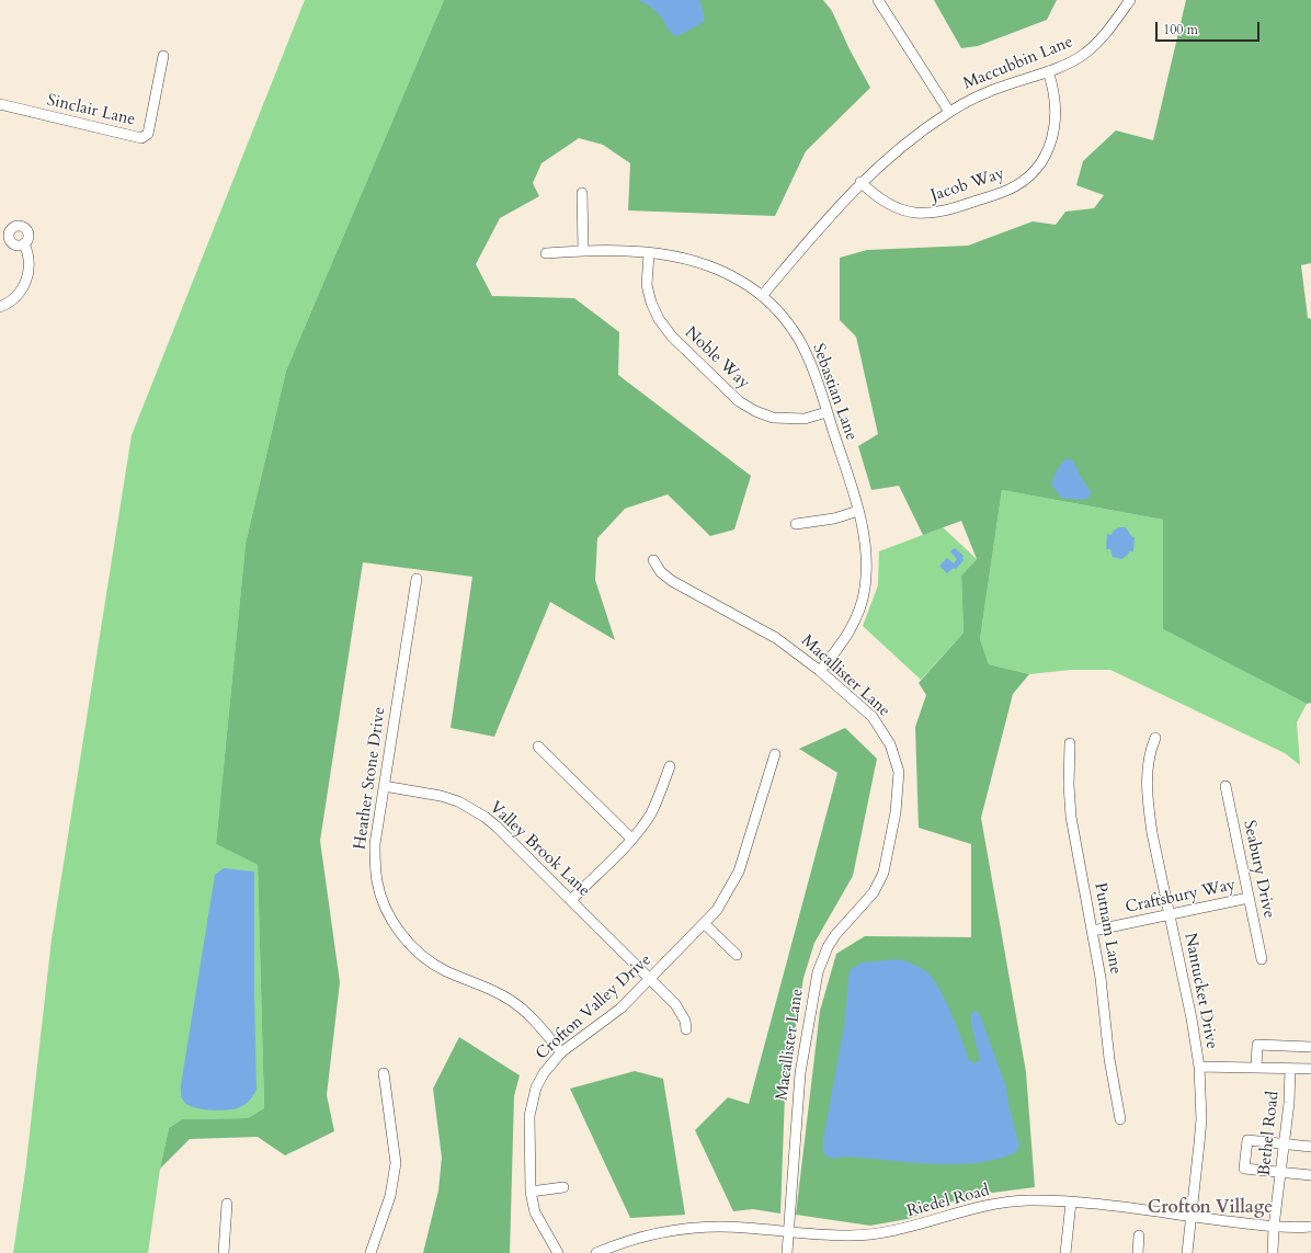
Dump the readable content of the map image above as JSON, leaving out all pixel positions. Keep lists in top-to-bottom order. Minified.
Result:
{"streets":{"street":["Maccubbin Lane","Sinclair Lane","Jacob Way","Noble Way","Sebastian Lane","Macallister Lane","Heather Stone Drive","Valley Brook Lane","Seabury Drive","Craftsbury Way","Putnam Lane","Nantucket Drive","Crofton Valley Drive","Bethel Road","Riedel Road"]},"crossings":[["Maccubbin Lane","Jacob Way"],["Maccubbin Lane","Sebastian Lane"],["Noble Way","Sebastian Lane"],["Sebastian Lane","Macallister Lane"],["Macallister Lane","Riedel Road"],["Heather Stone Drive","Valley Brook Lane"],["Heather Stone Drive","Crofton Valley Drive"],["Valley Brook Lane","Crofton Valley Drive"],["Seabury Drive","Craftsbury Way"],["Craftsbury Way","Putnam Lane"],["Craftsbury Way","Nantucket Drive"],["Nantucket Drive","Riedel Road"],["Bethel Road","Riedel Road"]],"districts":["Crofton Village"],"scale_bar":"100 m"}
